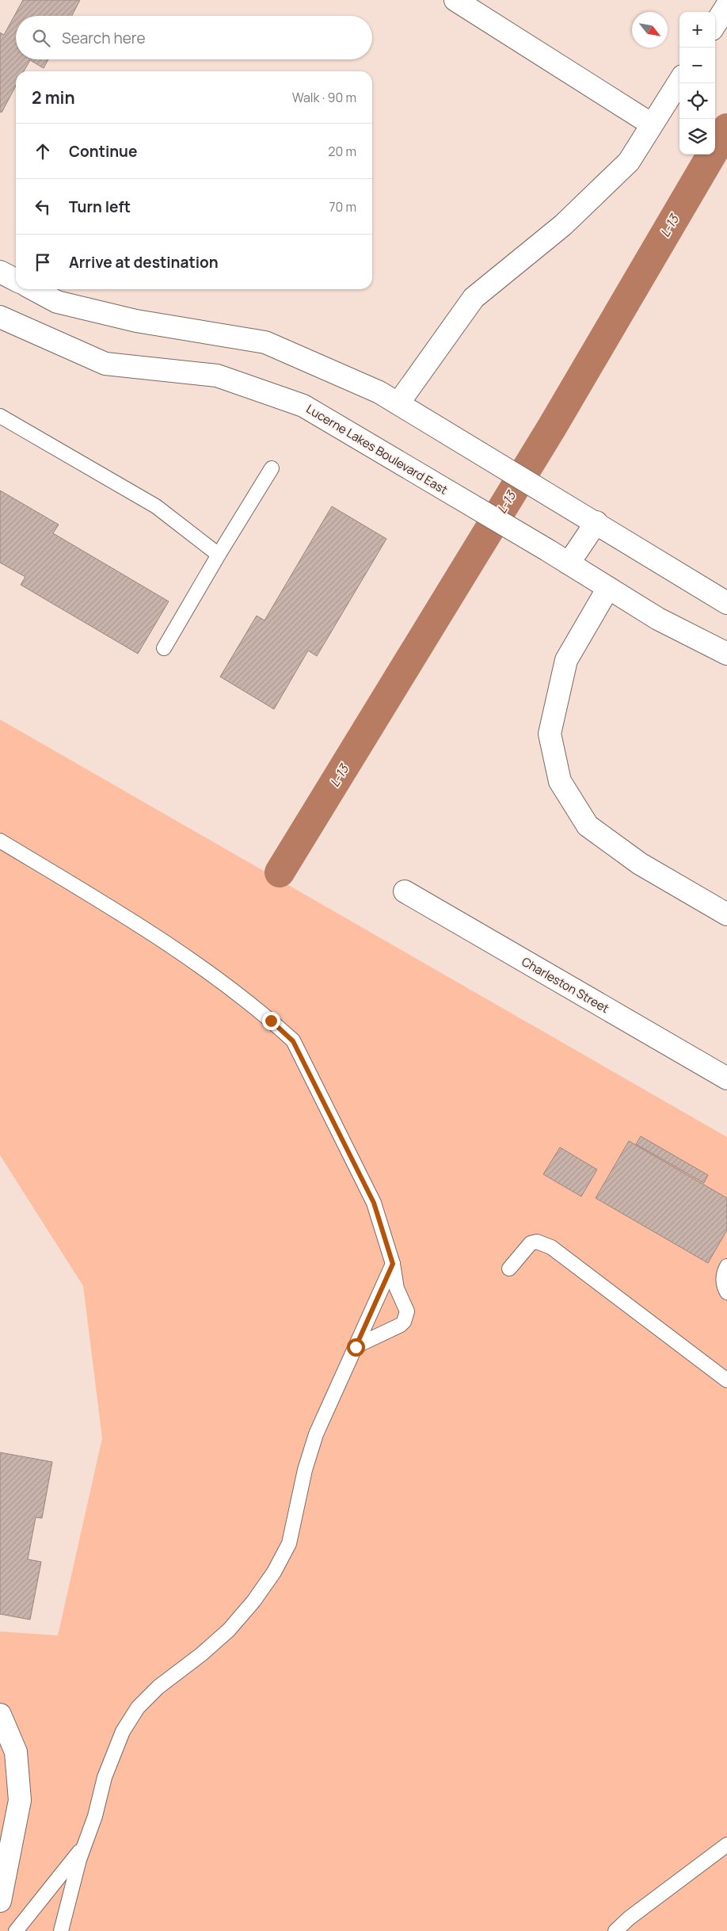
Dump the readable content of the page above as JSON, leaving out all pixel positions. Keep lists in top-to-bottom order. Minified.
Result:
{"streets":{"street":["Lucerne Lakes Boulevard East","Charleston Street"]},"water":["L-13"],"north":"bottom right","page":{"map_buttons":["+","−"],"search":"Search here","heading":["2 min","Walk · 90 m"],"list":[["Continue","20 m"],["Turn left","70 m"],"Arrive at destination"]}}
